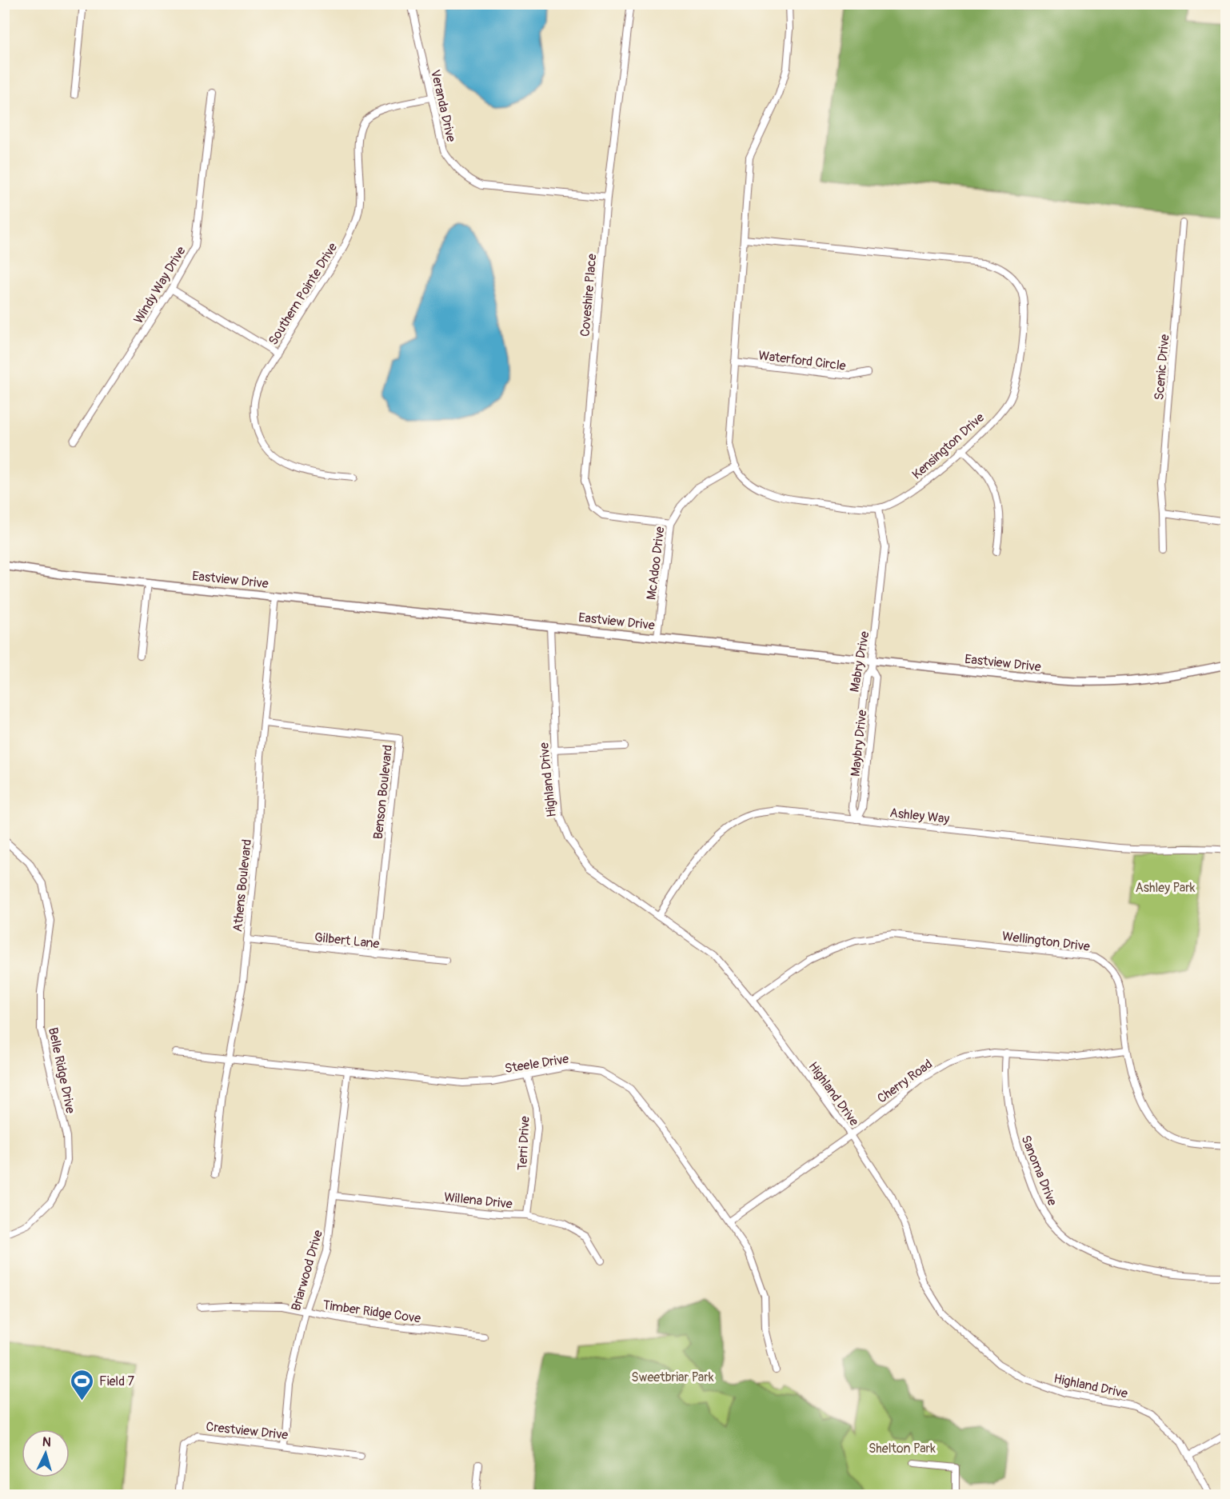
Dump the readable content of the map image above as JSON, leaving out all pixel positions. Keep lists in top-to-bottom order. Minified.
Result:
{"streets":{"street":["Veranda Drive","Windy Way Drive","Southern Pointe Drive","Coveshire Place","Waterford Circle","Scenic Drive","Kensington Drive","McAdoo Drive","Eastview Drive","Mabry Drive","Maybry Drive","Highland Drive","Benson Boulevard","Ashley Way","Athens Boulevard","Gilbert Lane","Wellington Drive","Steele Drive","Belle Ridge Drive","Cherry Road","Terri Drive","Sanoma Drive","Willena Drive","Briarwood Drive","Timber Ridge Cove","Crestview Drive"]},"crossings":[["Veranda Drive","Southern Pointe Drive"],["Veranda Drive","Coveshire Place"],["Coveshire Place","McAdoo Drive"],["Waterford Circle","Kensington Drive"],["Kensington Drive","McAdoo Drive"],["Kensington Drive","Mabry Drive"],["McAdoo Drive","Eastview Drive"],["Eastview Drive","Mabry Drive"],["Eastview Drive","Highland Drive"],["Eastview Drive","Athens Boulevard"],["Mabry Drive","Maybry Drive"],["Mabry Drive","Ashley Way"],["Maybry Drive","Ashley Way"],["Highland Drive","Ashley Way"],["Highland Drive","Wellington Drive"],["Highland Drive","Cherry Road"],["Benson Boulevard","Athens Boulevard"],["Benson Boulevard","Gilbert Lane"],["Athens Boulevard","Gilbert Lane"],["Athens Boulevard","Steele Drive"],["Wellington Drive","Cherry Road"],["Steele Drive","Cherry Road"],["Steele Drive","Terri Drive"],["Steele Drive","Briarwood Drive"],["Cherry Road","Sanoma Drive"],["Terri Drive","Willena Drive"],["Willena Drive","Briarwood Drive"],["Briarwood Drive","Timber Ridge Cove"],["Briarwood Drive","Crestview Drive"]],"parks":["Ashley Park","Sweetbriar Park","Shelton Park"],"places":{"sports":["Field 7"]},"north":"top"}
